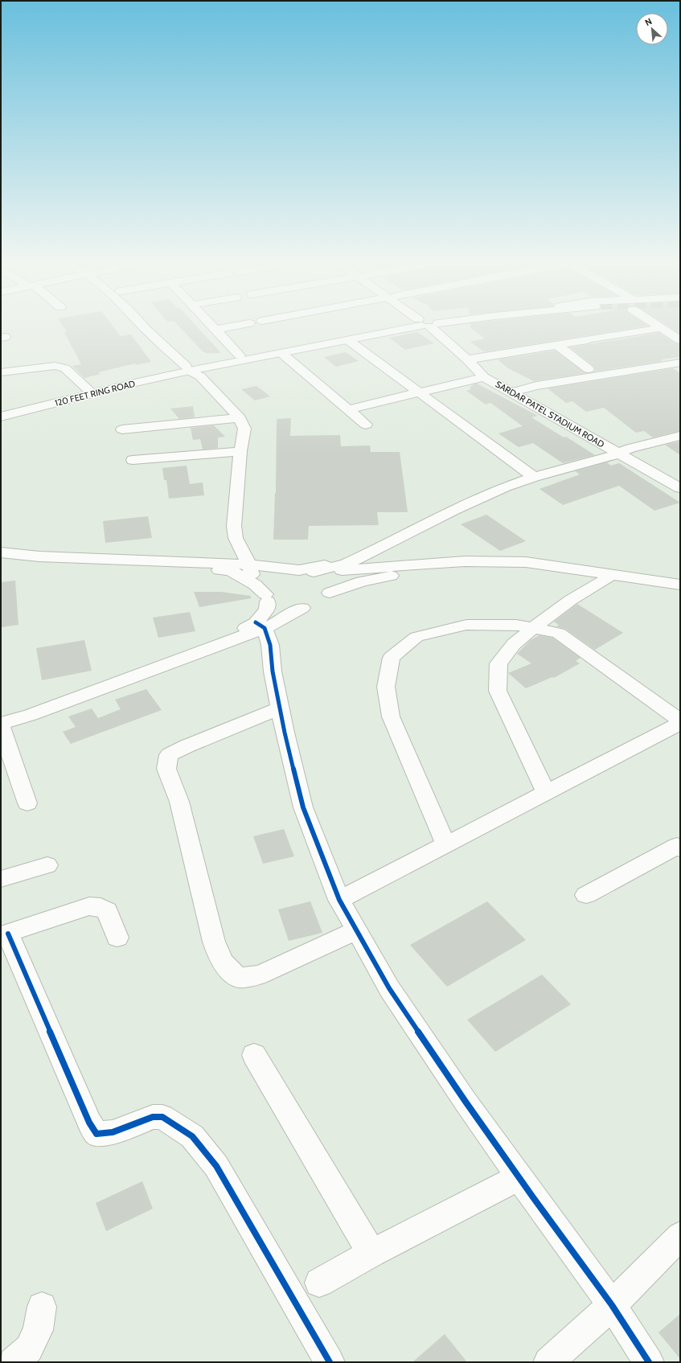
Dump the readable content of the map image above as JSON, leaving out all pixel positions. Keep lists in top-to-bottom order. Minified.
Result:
{"streets":{"street":["120 FEET RING ROAD","SARDAR PATEL STADIUM ROAD"]},"north":"top left"}
